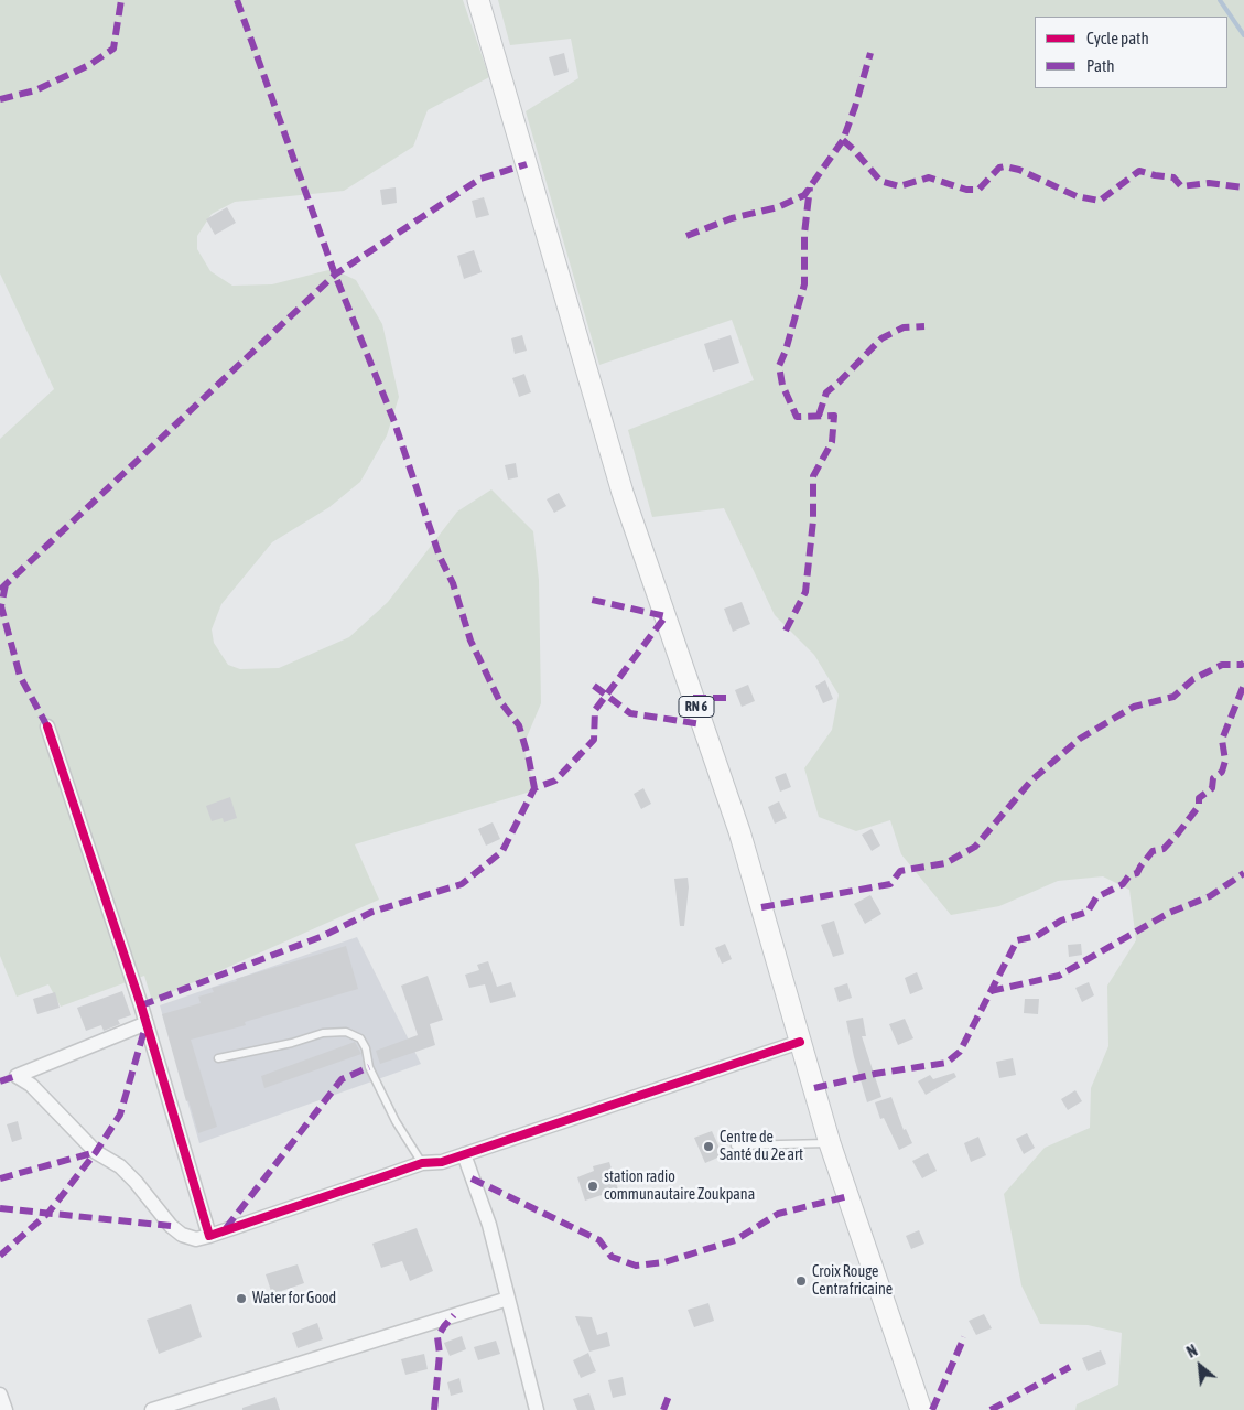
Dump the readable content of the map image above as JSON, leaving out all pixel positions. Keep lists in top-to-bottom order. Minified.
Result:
{"streets":{"main road":["RN 6"]},"places":["Centre de Santé du 2e art","station radio communautaire Zoukpana","Croix Rouge Centrafricaine","Water for Good"],"legend":["Cycle path","Path"],"north":"top left"}
